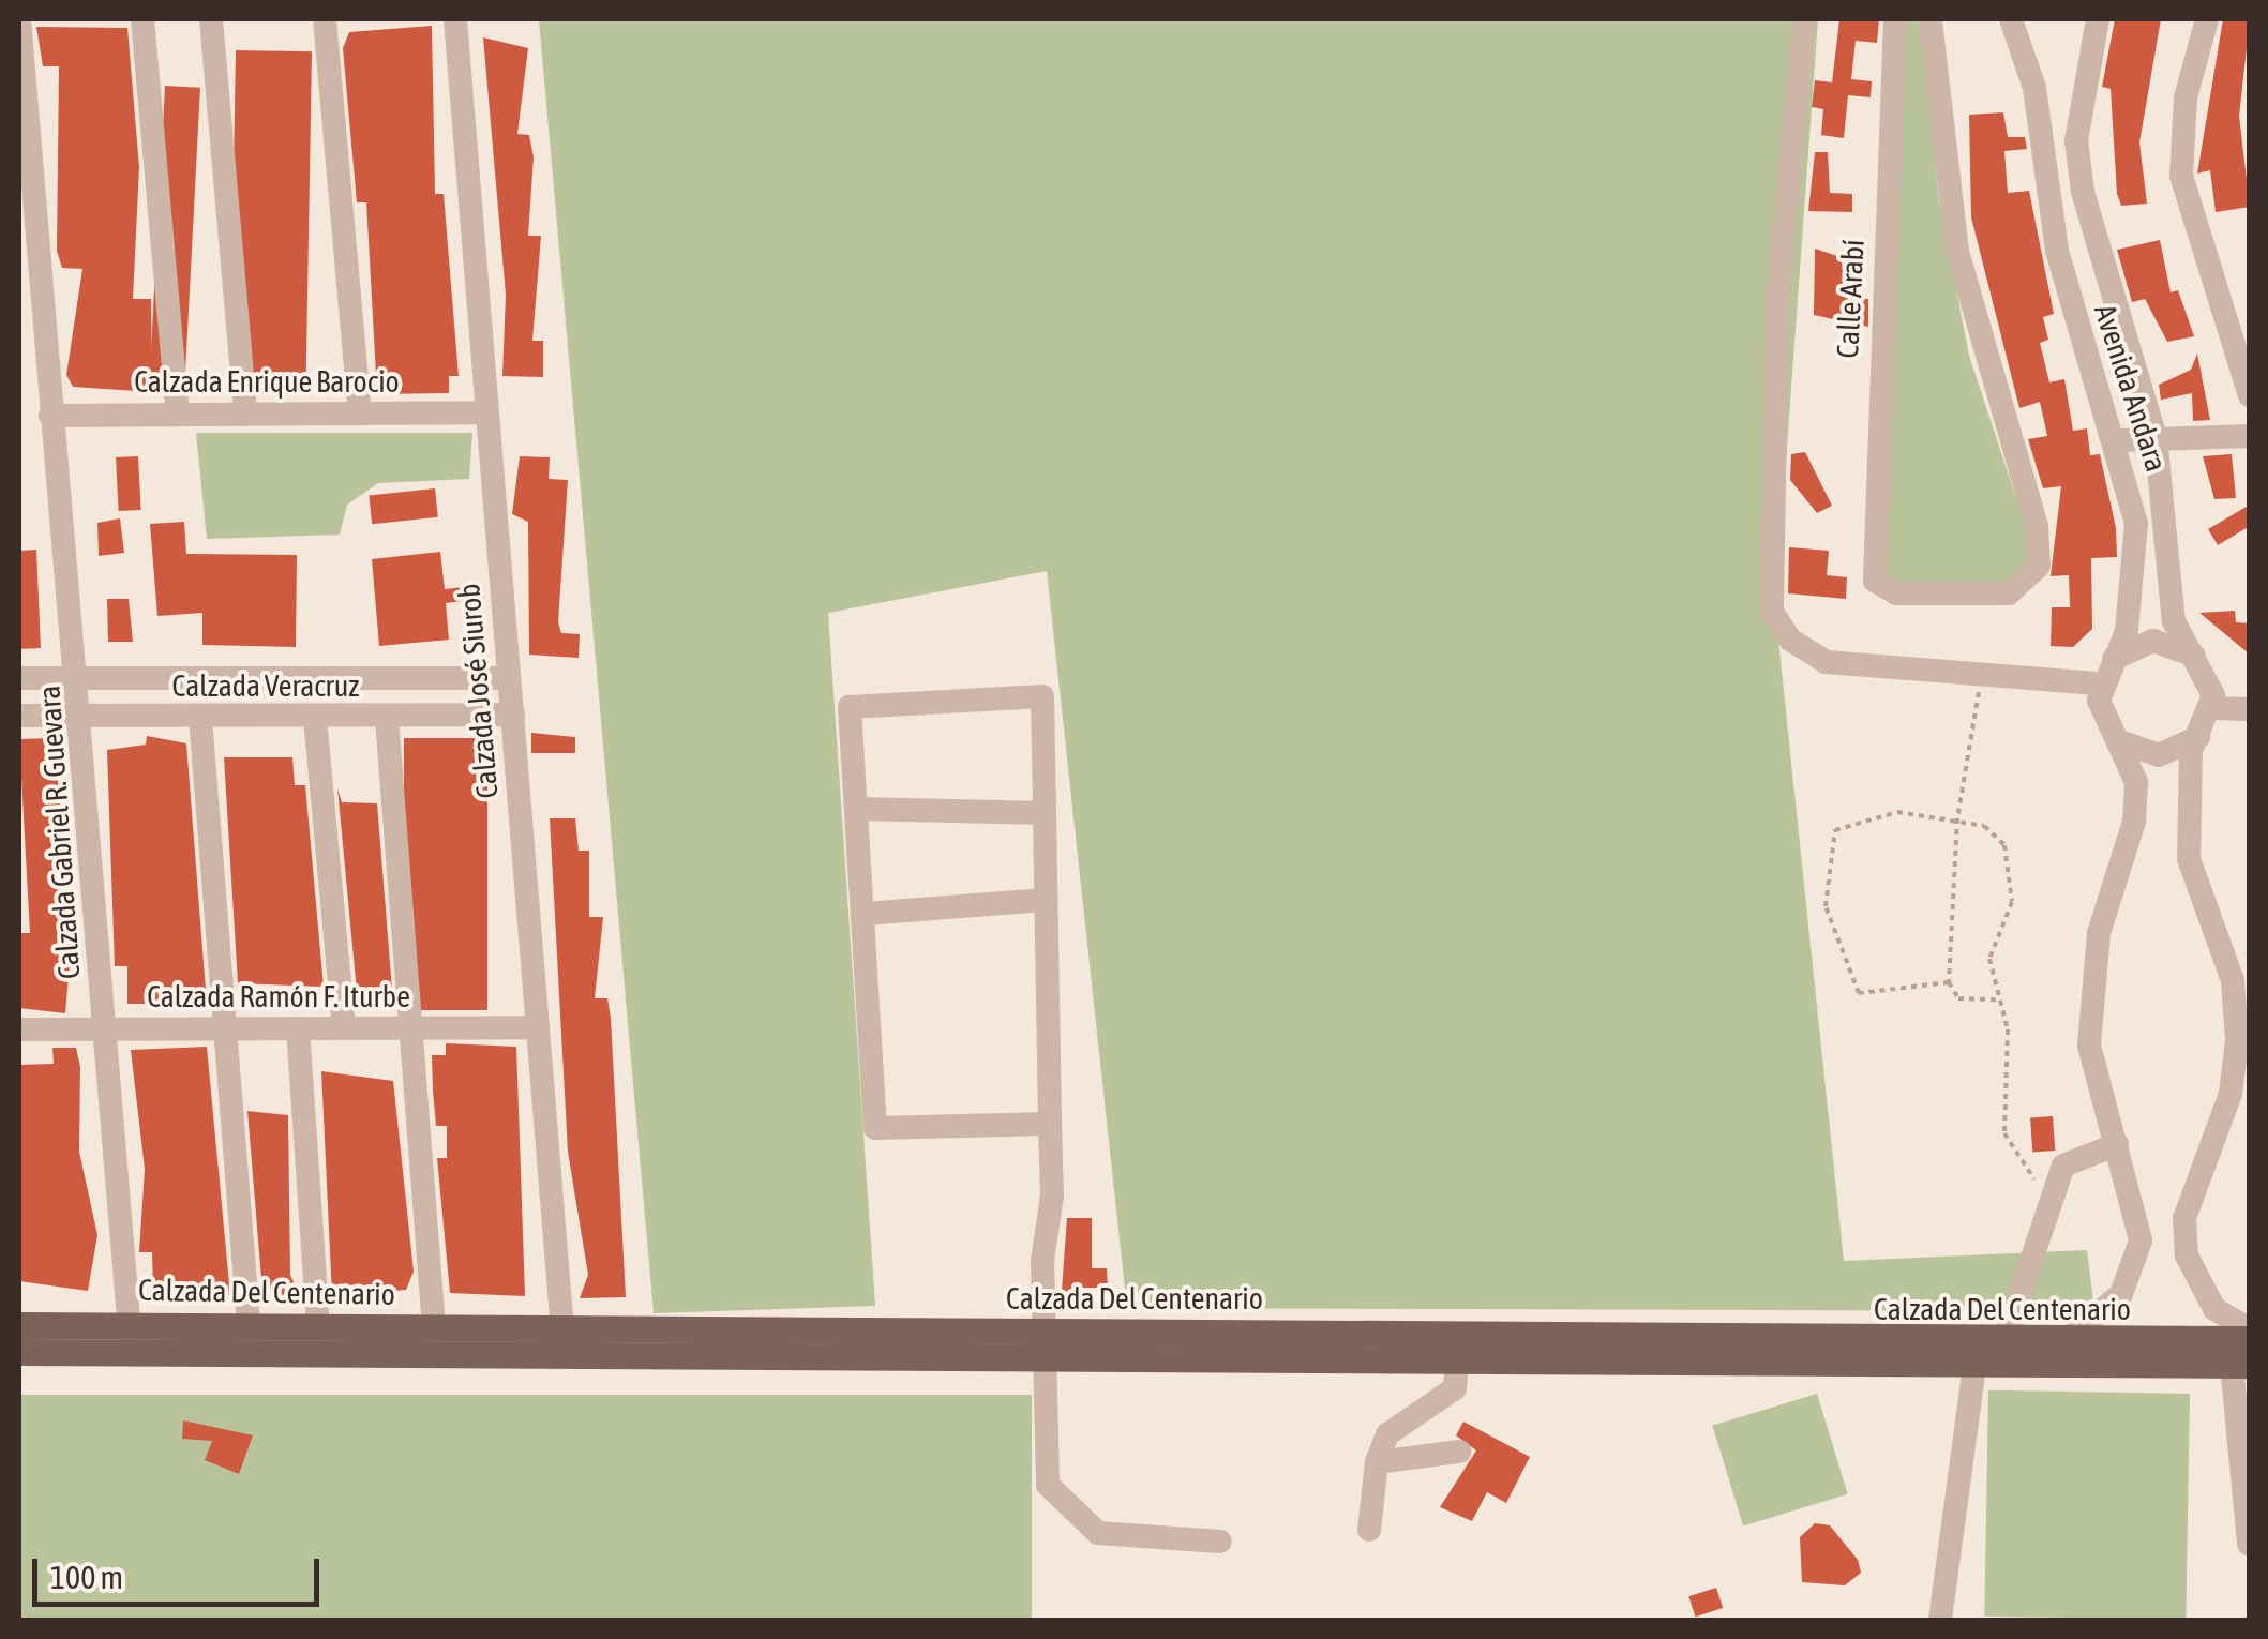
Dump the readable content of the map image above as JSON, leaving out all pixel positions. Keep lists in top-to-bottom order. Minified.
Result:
{"streets":{"main road":["Calzada Del Centenario"],"street":["Calle Arabí","Calzada Enrique Barocio","Avenida Andara","Calzada Veracruz","Calzada José Siurob","Calzada Gabriel R. Guevara","Calzada Ramón F. Iturbe"]},"crossings":[["Calzada Enrique Barocio","Calzada José Siurob"],["Calzada Enrique Barocio","Calzada Gabriel R. Guevara"],["Calzada Veracruz","Calzada José Siurob"],["Calzada Veracruz","Calzada Gabriel R. Guevara"],["Calzada José Siurob","Calzada Ramón F. Iturbe"],["Calzada José Siurob","Calzada Del Centenario"],["Calzada Gabriel R. Guevara","Calzada Ramón F. Iturbe"],["Calzada Gabriel R. Guevara","Calzada Del Centenario"]],"scale_bar":"100 m"}
